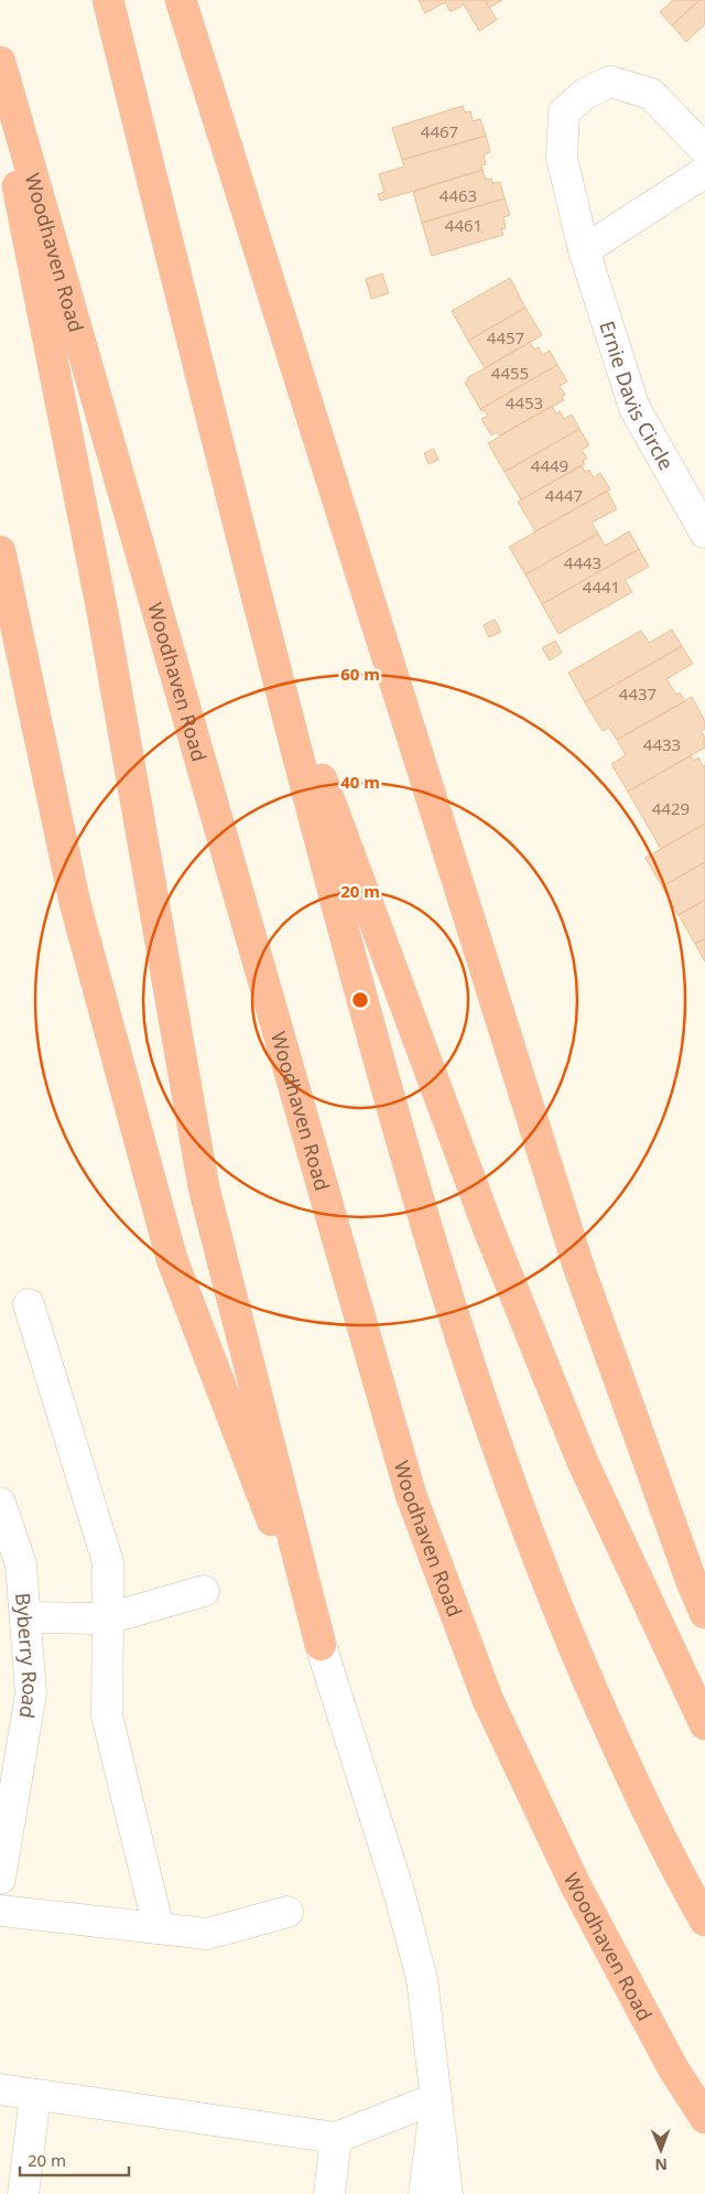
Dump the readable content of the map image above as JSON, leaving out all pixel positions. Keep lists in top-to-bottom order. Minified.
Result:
{"streets":{"highway":["Woodhaven Road"],"street":["Ernie Davis Circle","Byberry Road"]},"house_numbers":["4467","4463","4461","4457","4455","4453","4449","4447","4443","4441","4437","4433","4429"],"scale_bar":"20 m","north":"bottom","rings":["60 m","40 m","20 m"]}
